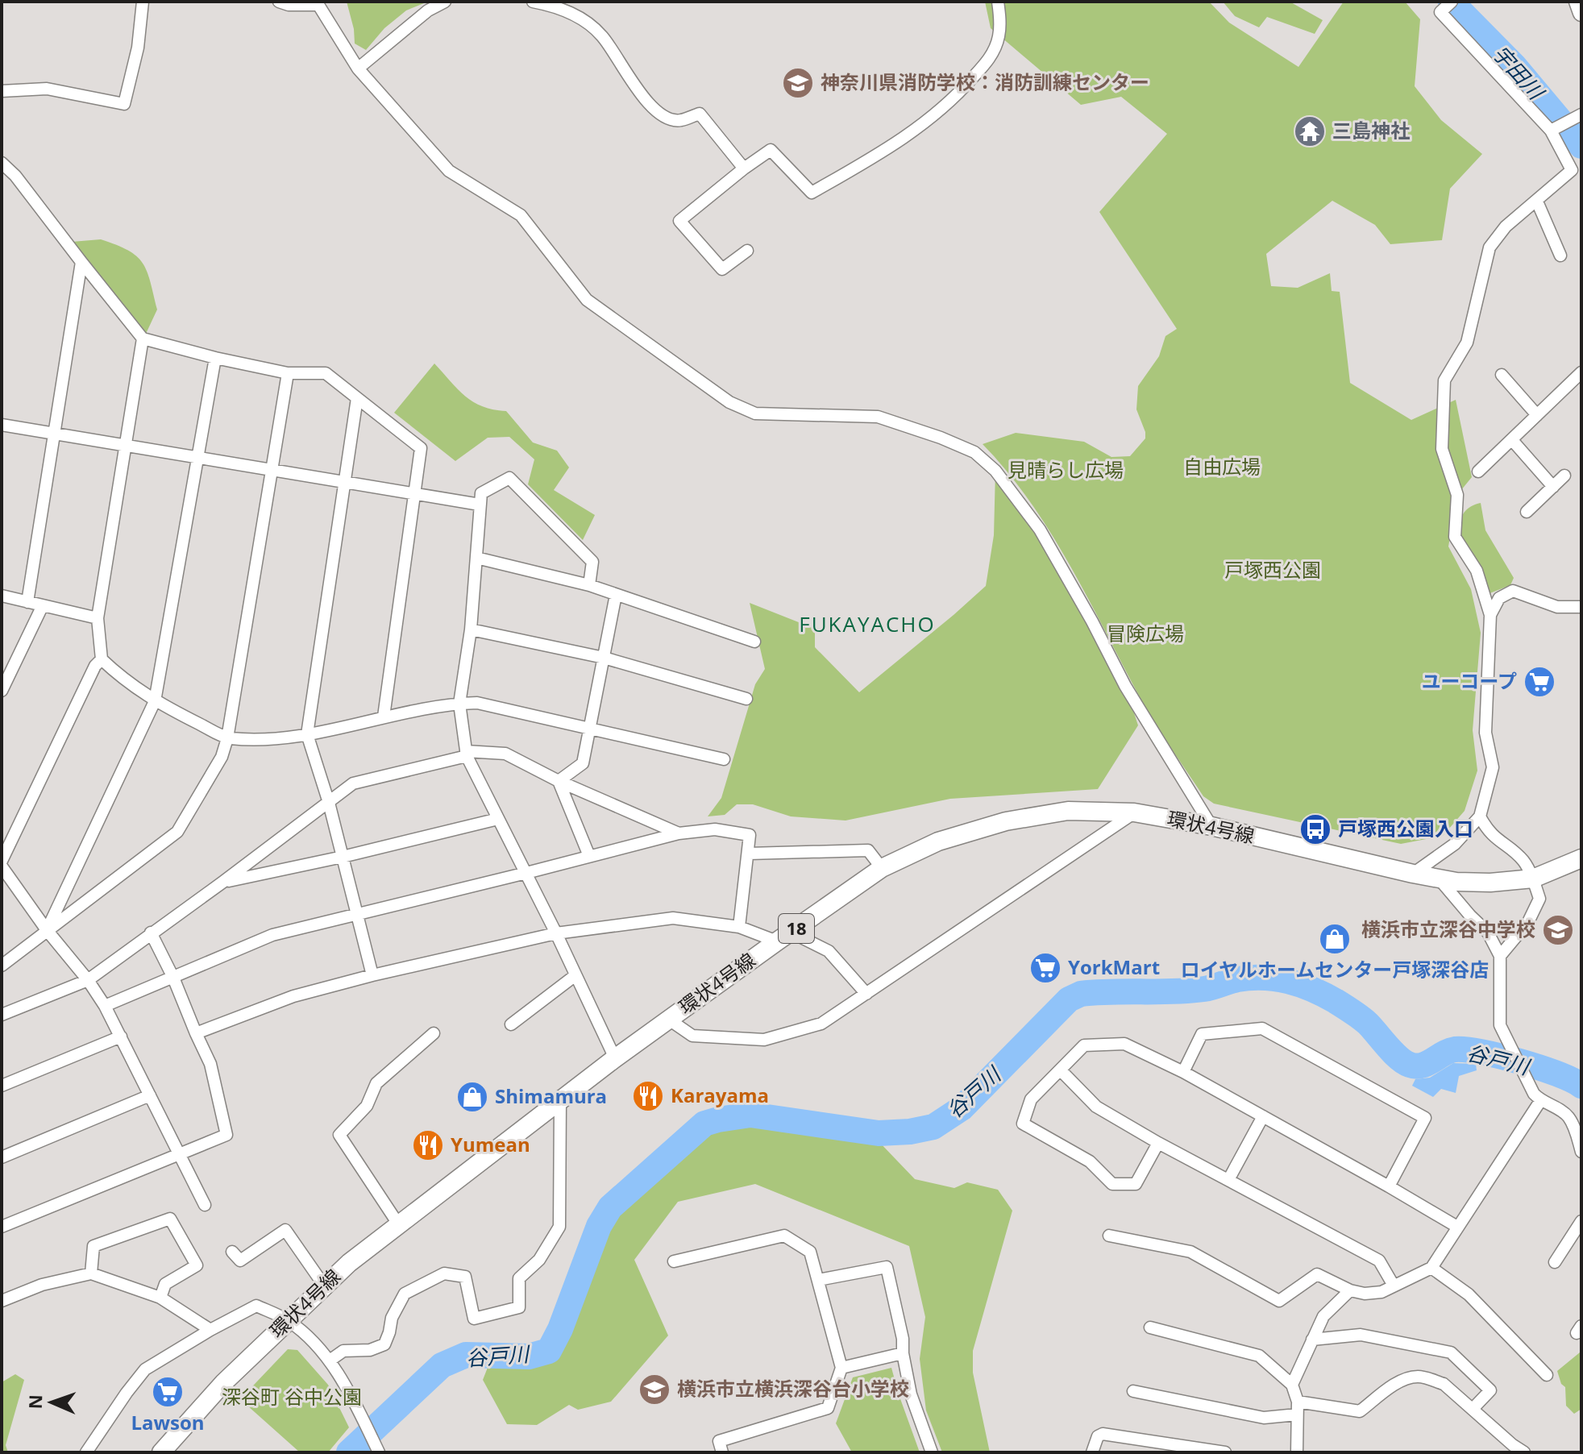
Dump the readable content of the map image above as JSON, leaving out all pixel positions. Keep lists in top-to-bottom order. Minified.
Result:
{"streets":{"main road":["環状4号線","18"]},"districts":["FUKAYACHO"],"water":["宇田川","谷戸川"],"parks":["自由広場","見晴らし広場","戸塚西公園","冒険広場","深谷町 谷中公園"],"places":{"school or university":["神奈川県消防学校：消防訓練センター","横浜市立深谷中学校","横浜市立横浜深谷台小学校"],"temple":["三島神社"],"supermarket":["ユーコープ","YorkMart","Lawson"],"bus stop":["戸塚西公園入口"],"shop":["ロイヤルホームセンター戸塚深谷店","Shimamura"],"restaurant":["Karayama","Yumean"]},"north":"left"}
